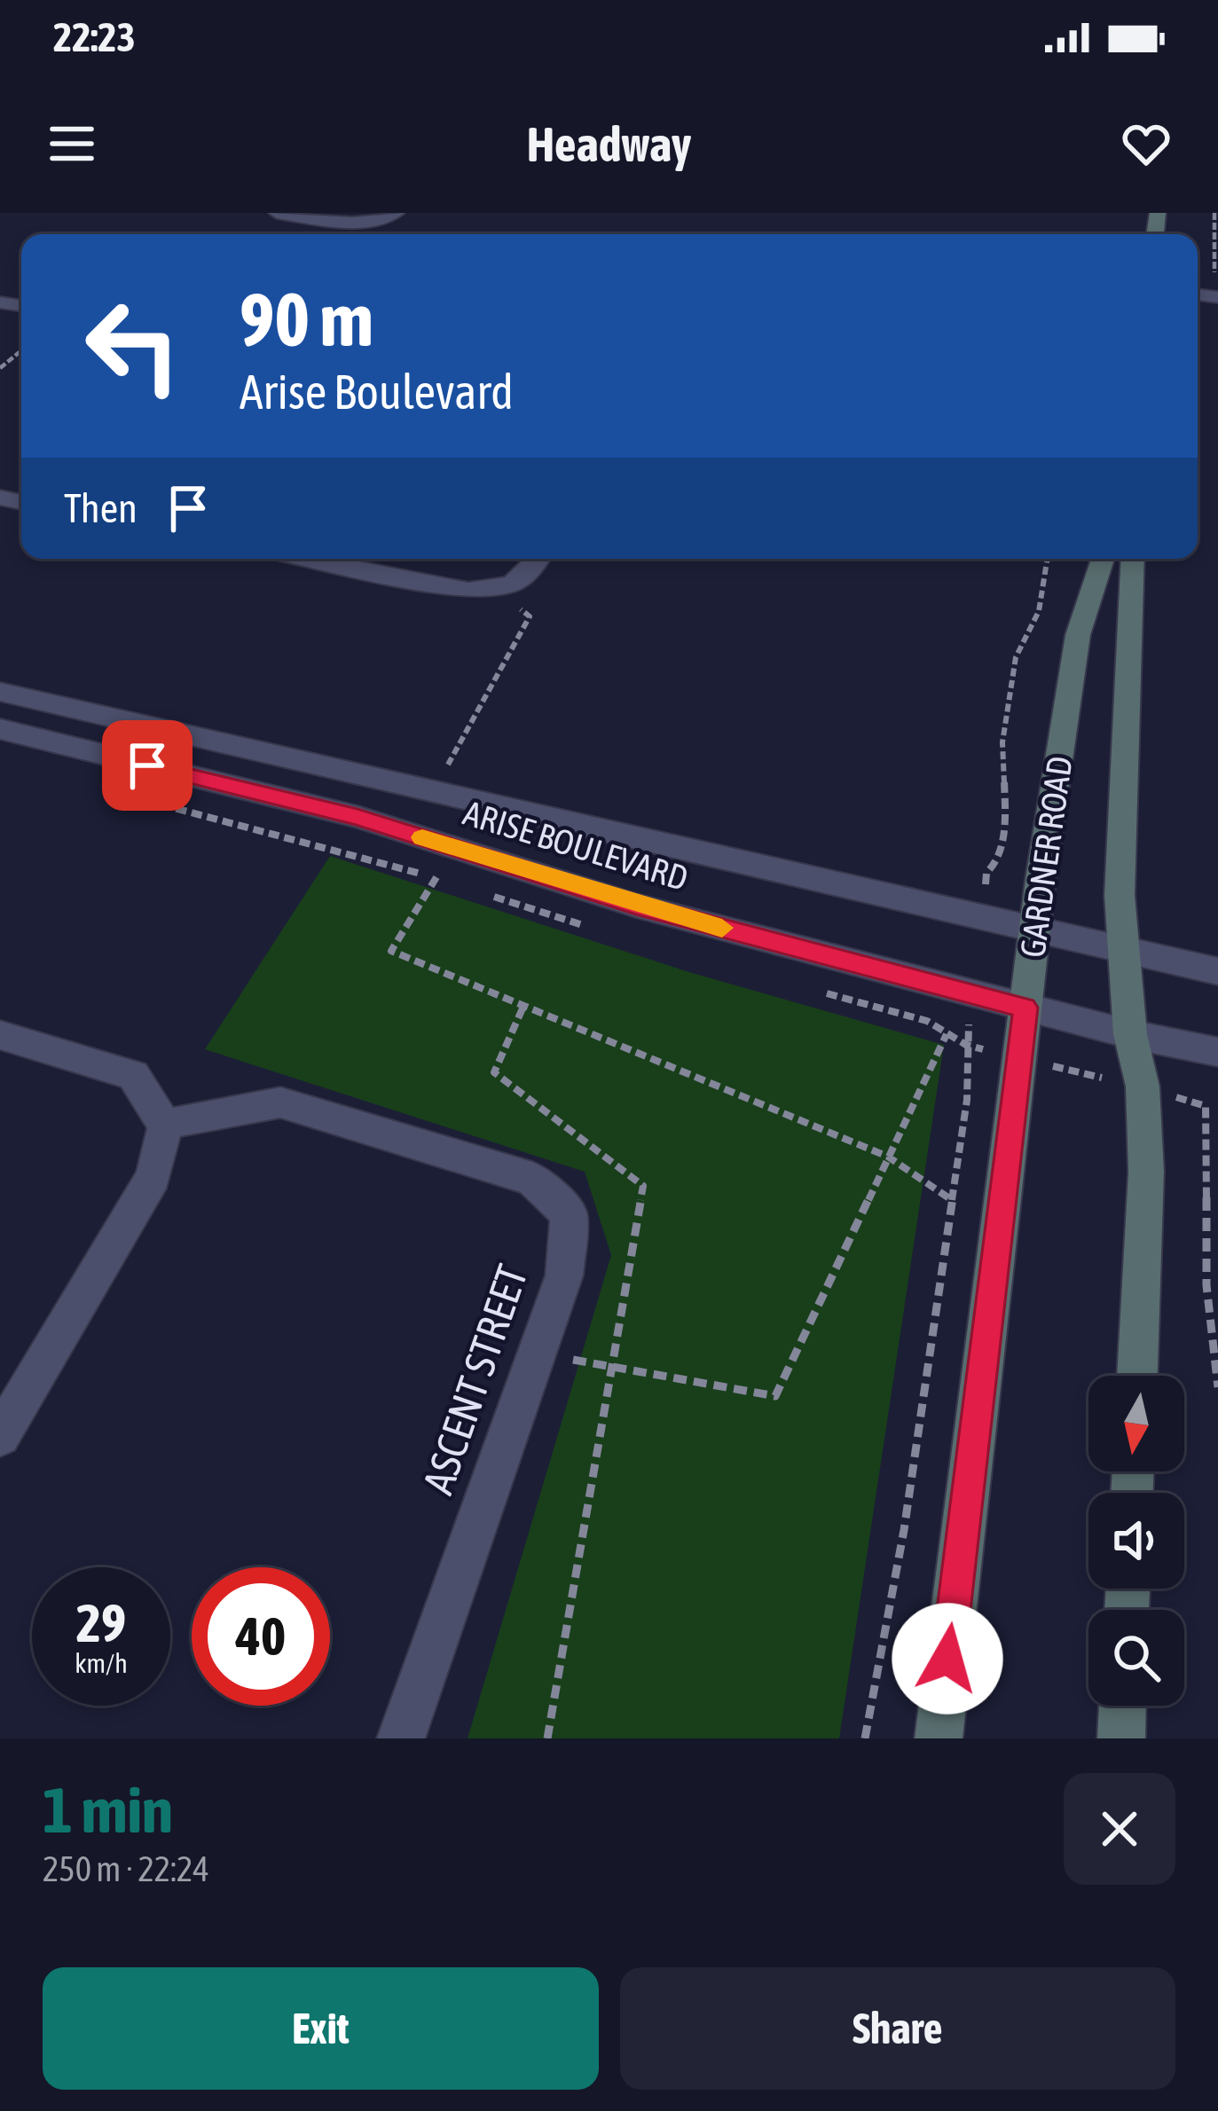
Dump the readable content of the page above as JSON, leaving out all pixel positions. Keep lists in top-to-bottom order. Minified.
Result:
{"streets":{"street":["ARISE BOULEVARD","GARDNER ROAD","ASCENT STREET"]},"crossings":[["ARISE BOULEVARD","GARDNER ROAD"]],"north":"bottom","page":{"status":"22:23","header":"Headway","turn":["90 m","Arise Boulevard"],"then":"Then","speed":"29 km/h","limit":"40","heading":["1 min","250 m · 22:24"],"buttons":["Exit","Share"]}}
